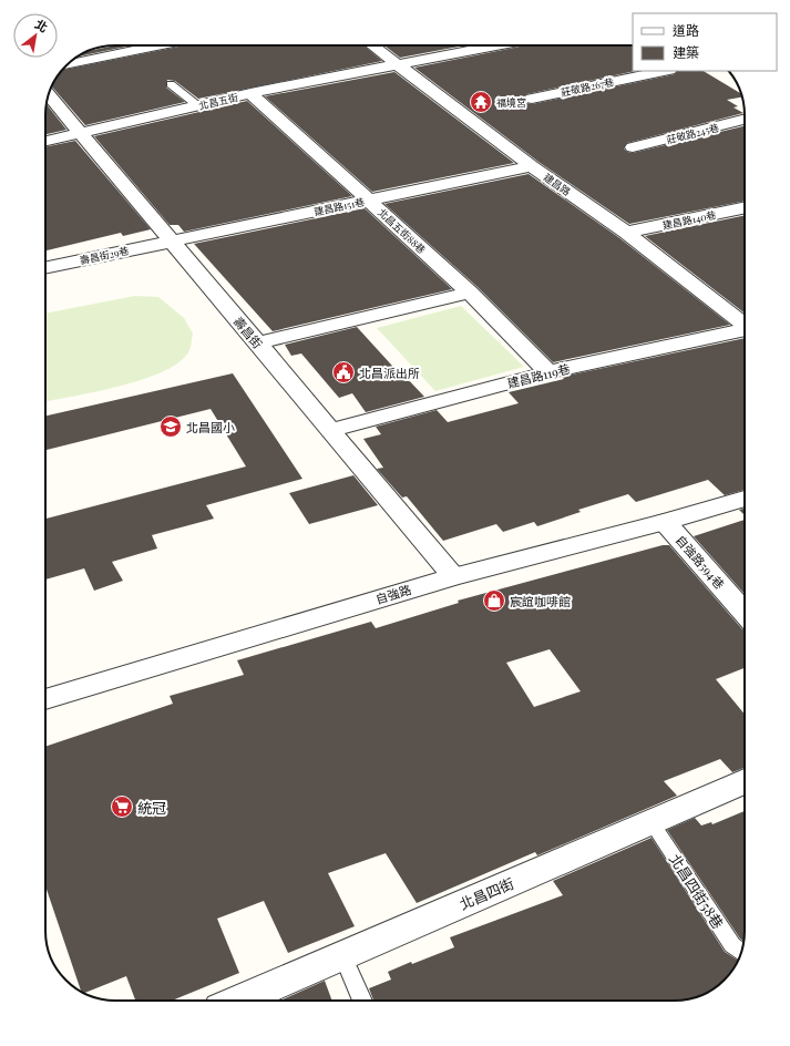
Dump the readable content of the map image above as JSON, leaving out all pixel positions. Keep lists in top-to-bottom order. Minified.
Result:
{"streets":{"street":["莊敬路267巷","北昌五街","莊敬路245巷","建昌路","建昌路151巷","建昌路140巷","北昌五街88巷","壽昌街29巷","壽昌街","建昌路119巷","自強路594巷","自強路","北昌四街"],"lane":["北昌四街58巷"]},"crossings":[["北昌五街","建昌路"],["北昌五街","北昌五街88巷"],["北昌五街","壽昌街"],["建昌路","建昌路151巷"],["建昌路","建昌路140巷"],["建昌路151巷","北昌五街88巷"],["建昌路151巷","壽昌街29巷"],["建昌路151巷","壽昌街"],["北昌五街88巷","建昌路119巷"],["壽昌街29巷","壽昌街"],["壽昌街","建昌路119巷"],["壽昌街","自強路"],["自強路594巷","自強路"],["北昌四街58巷","北昌四街"]],"places":{"temple":["福境宮"],"public building":["北昌派出所"],"school or university":["北昌國小"],"shop":["宸誼咖啡館"],"supermarket":["統冠"]},"legend":["道路","建築"],"north":"top right"}
